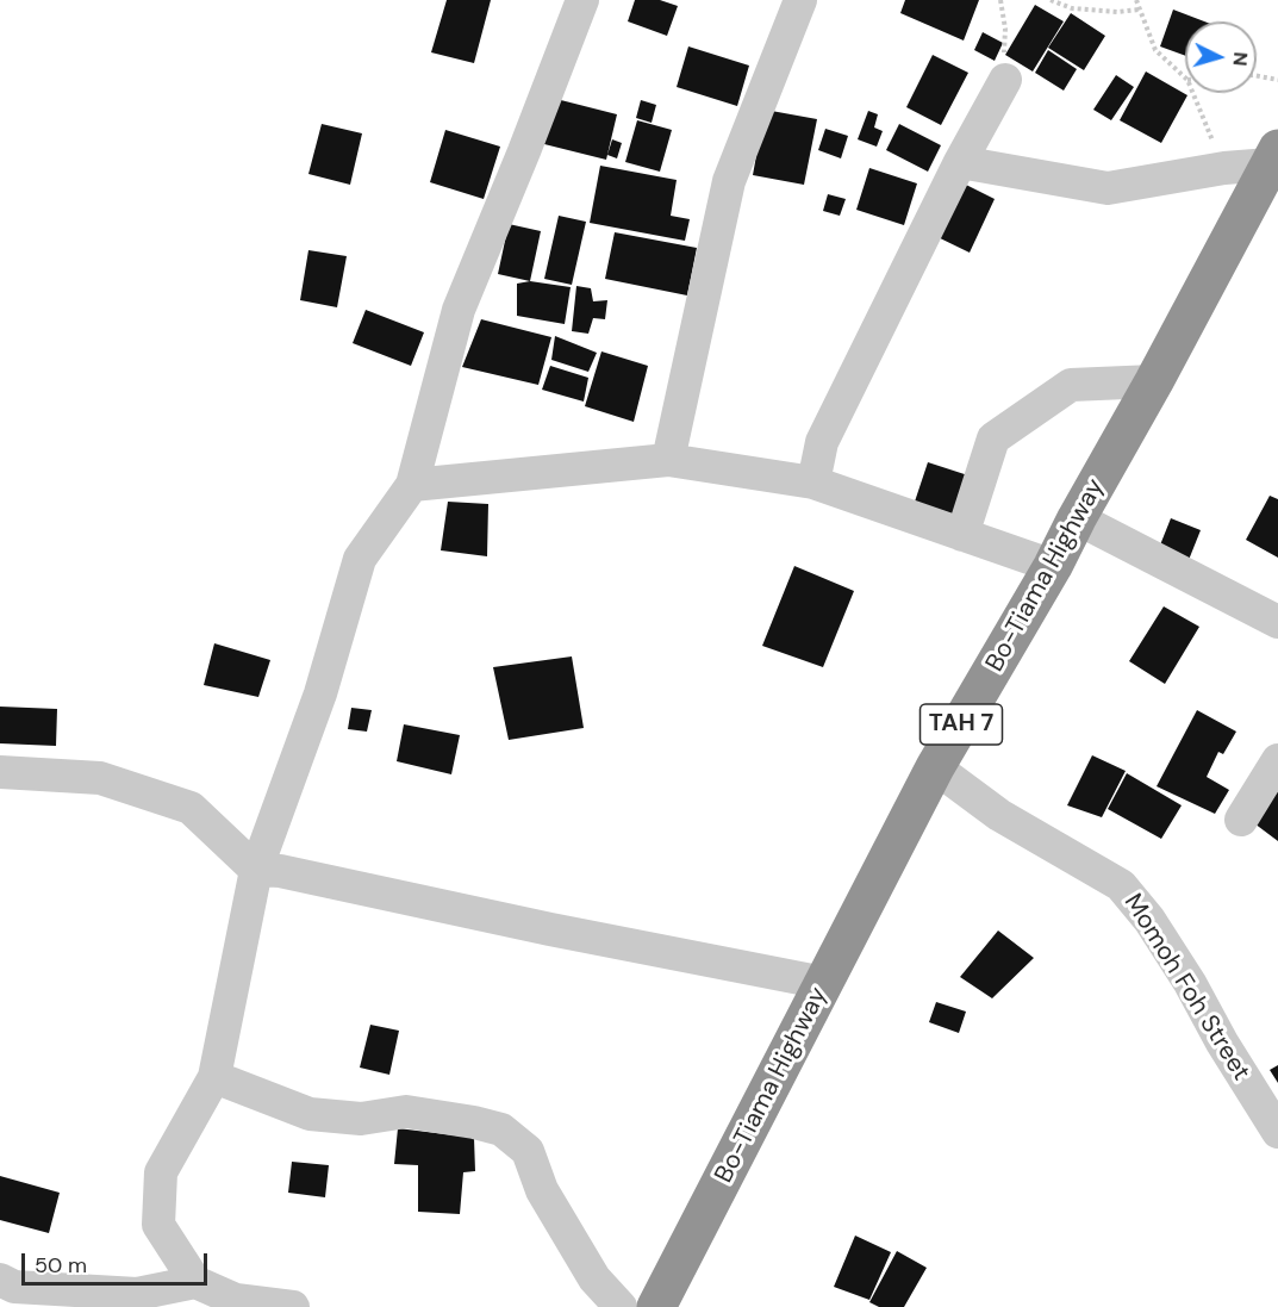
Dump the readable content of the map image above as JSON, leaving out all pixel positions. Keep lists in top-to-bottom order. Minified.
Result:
{"streets":{"highway":["Bo-Tiama Highway","TAH 7"],"street":["Momoh Foh Street"]},"crossings":[["Bo-Tiama Highway","Momoh Foh Street"]],"scale_bar":"50 m","north":"right"}
